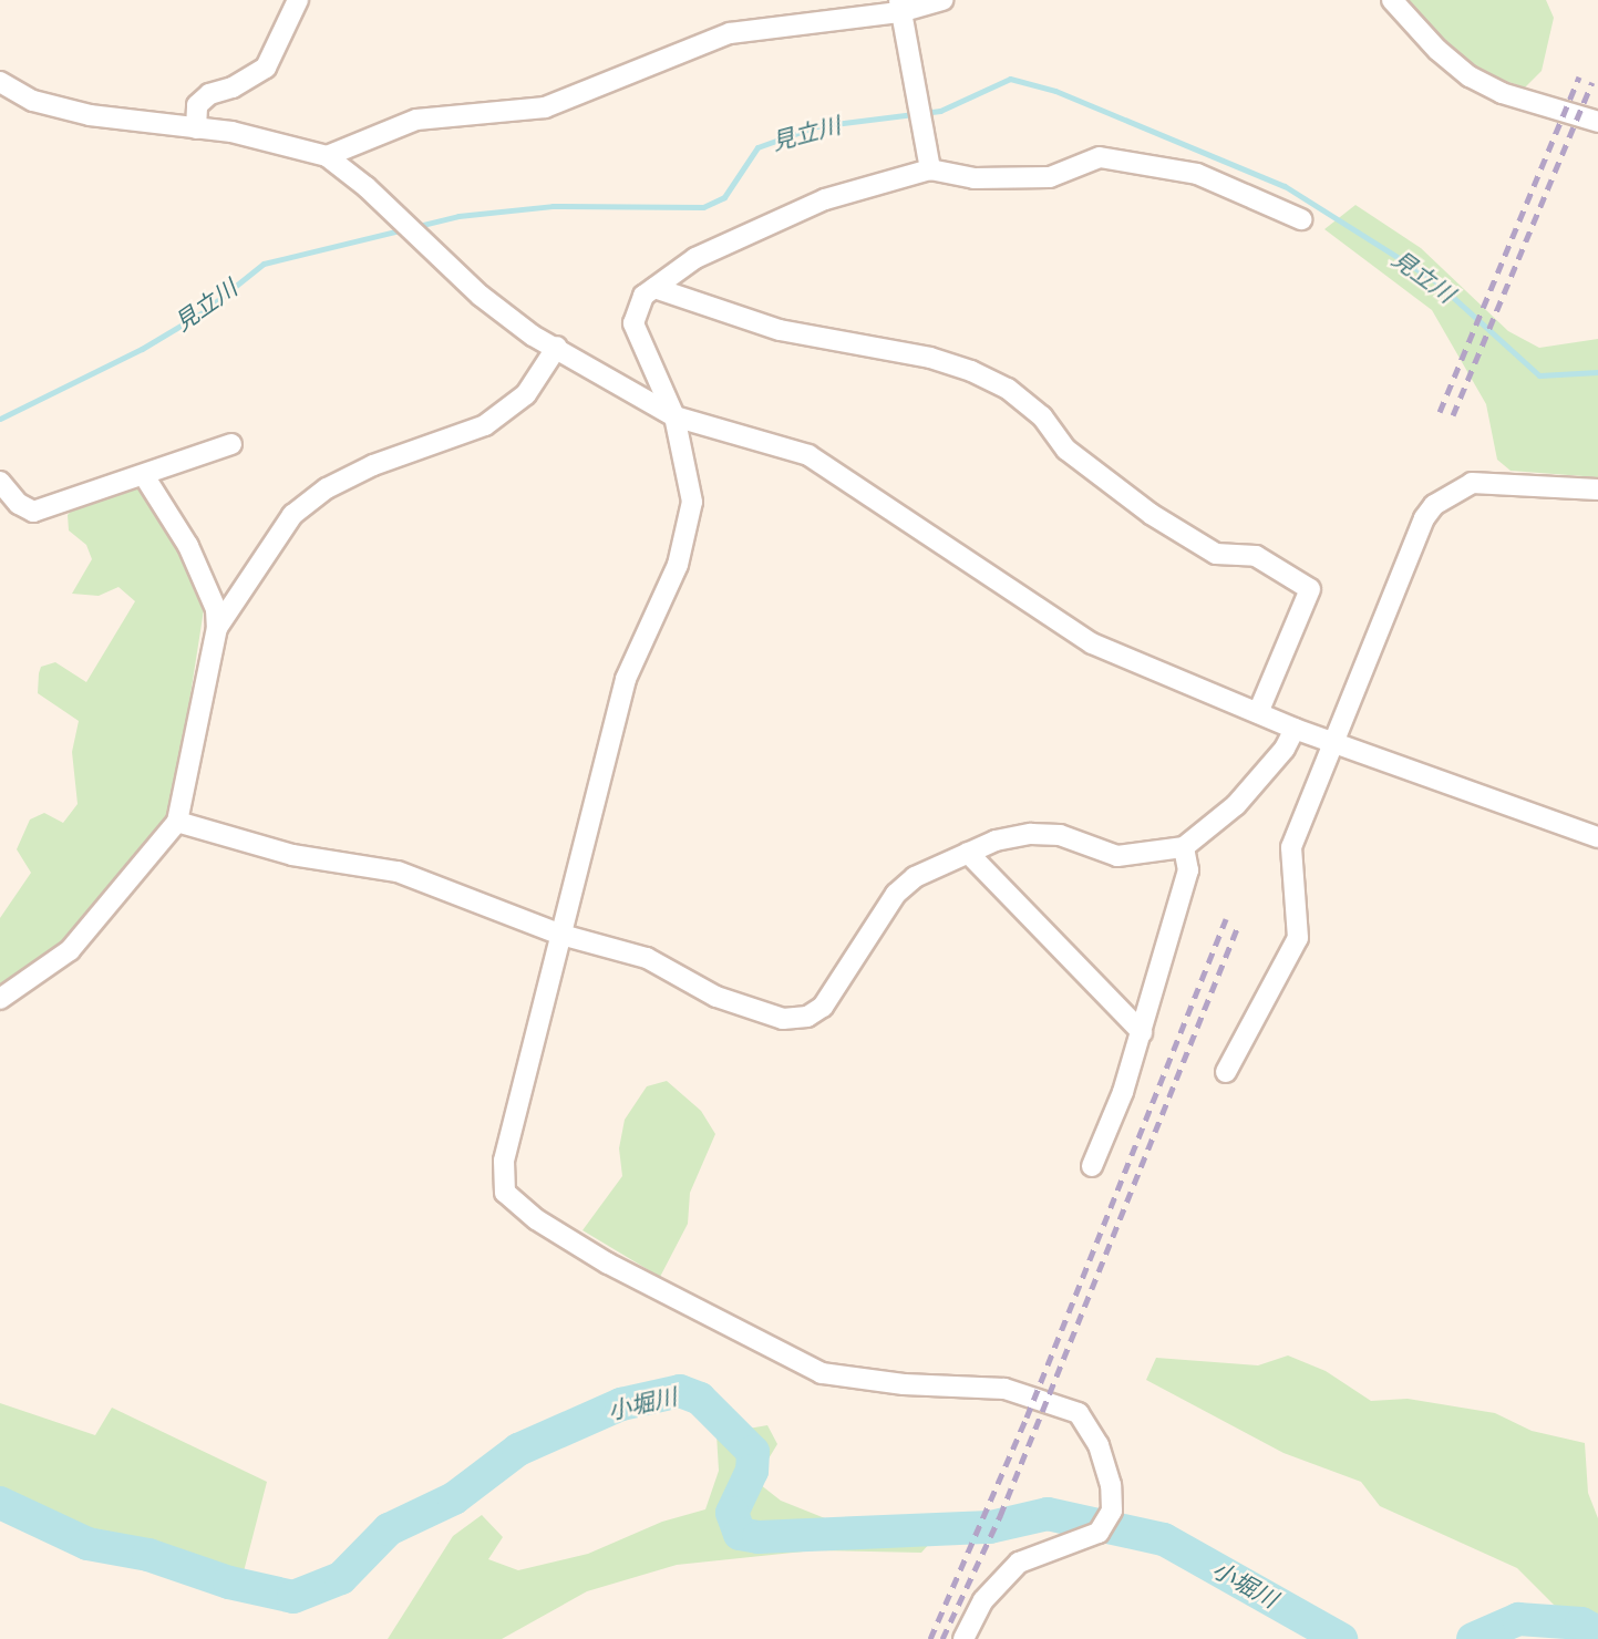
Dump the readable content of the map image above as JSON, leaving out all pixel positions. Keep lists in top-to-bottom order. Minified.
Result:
{"water":["見立川","小堀川"]}
